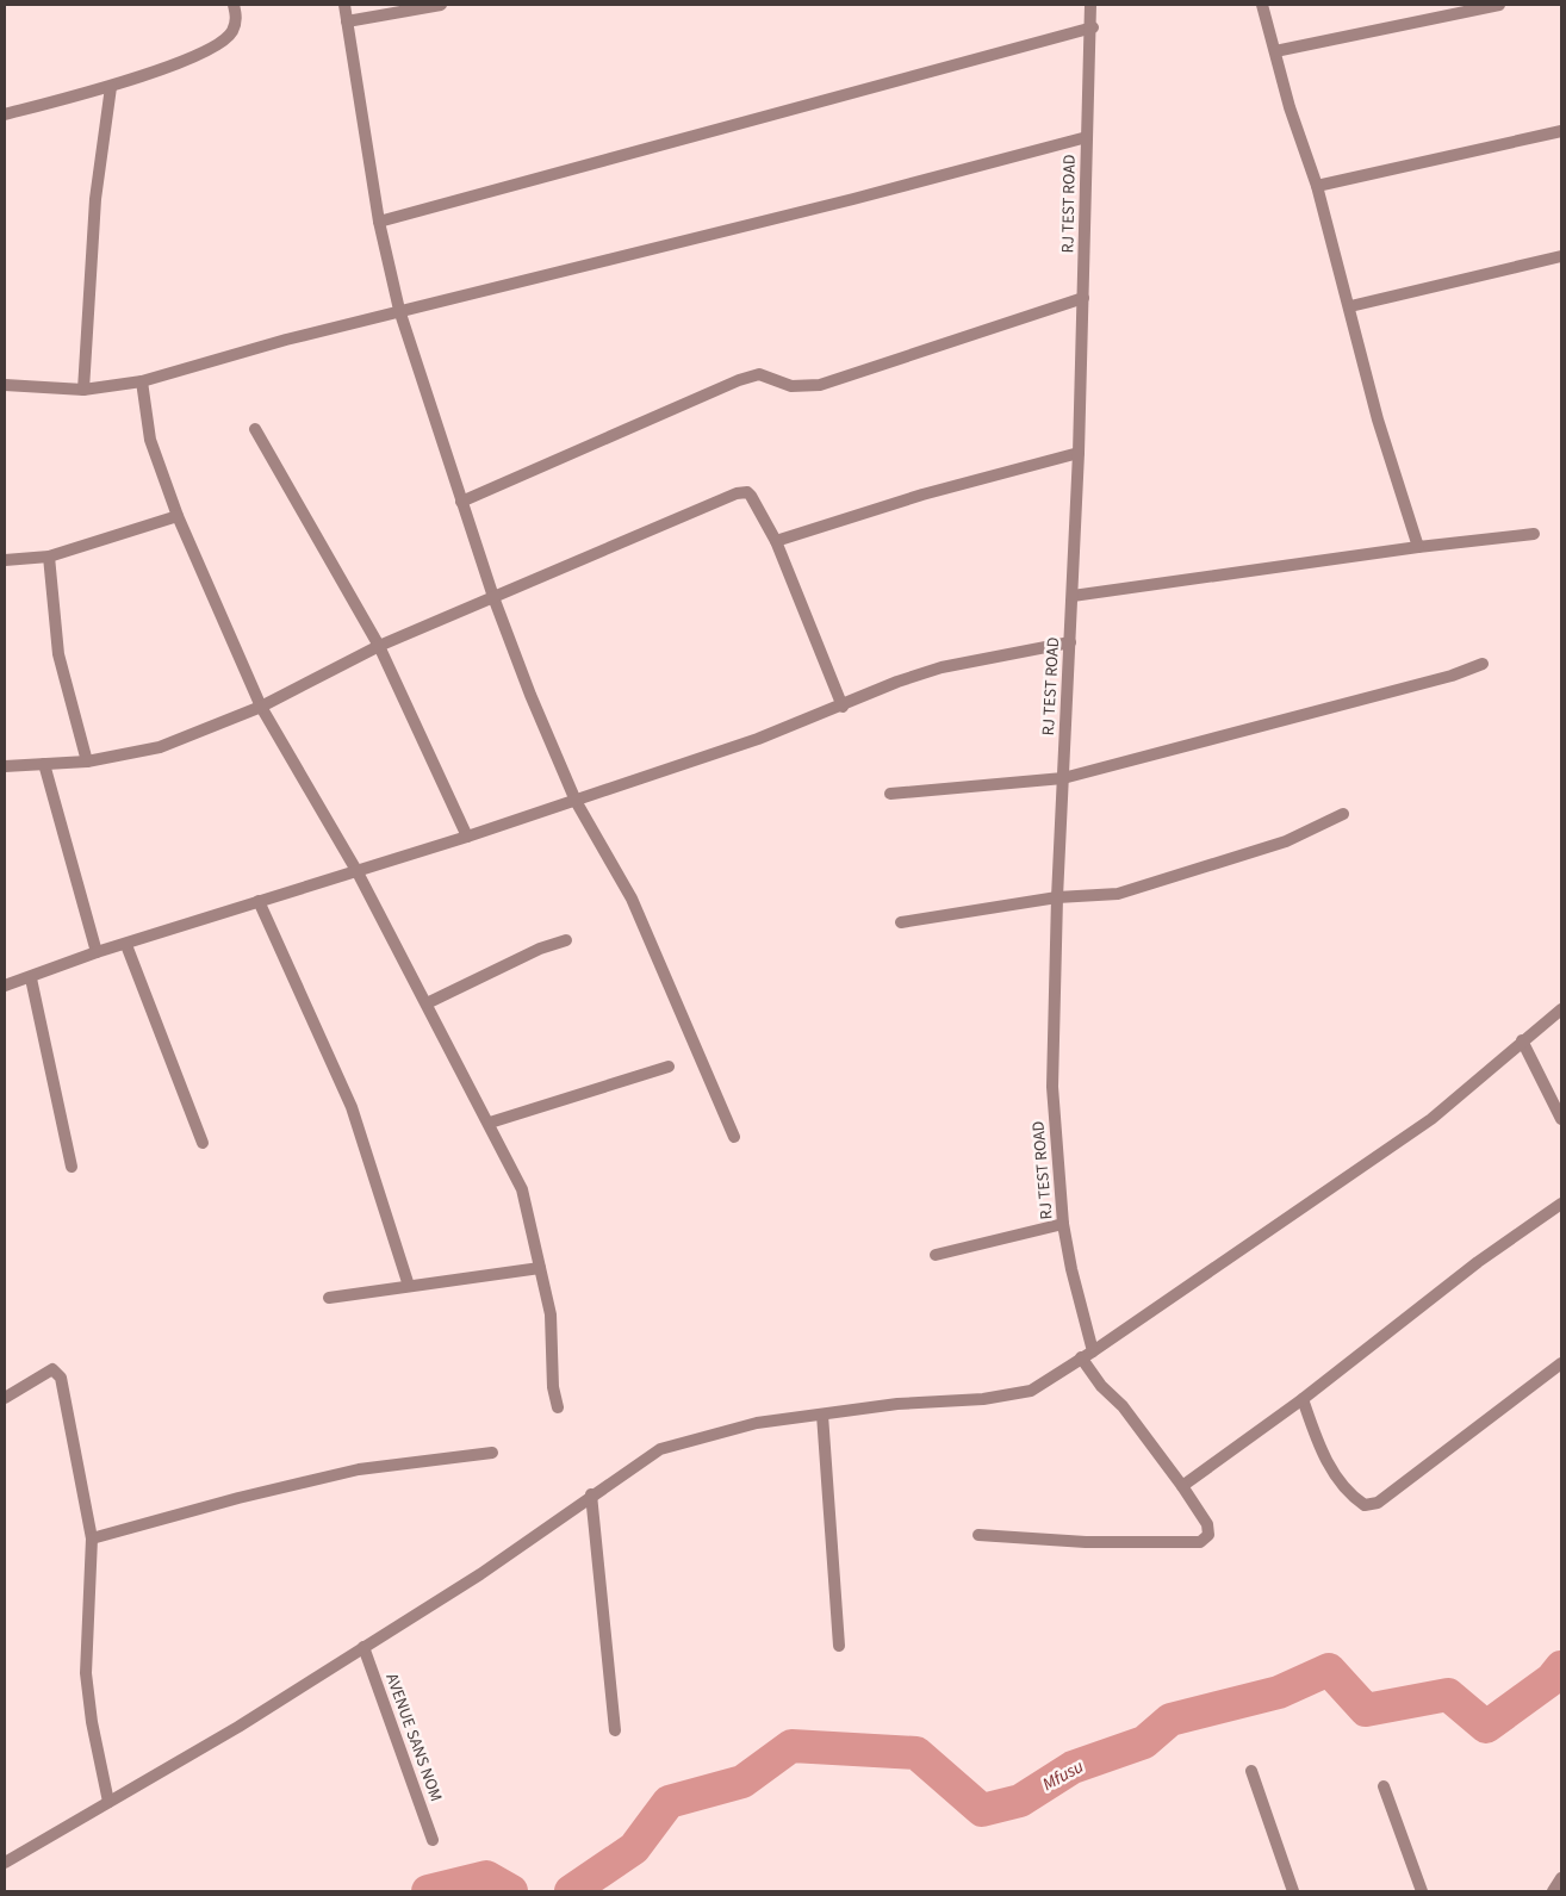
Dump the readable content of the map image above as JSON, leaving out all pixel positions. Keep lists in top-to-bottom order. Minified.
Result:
{"streets":{"street":["RJ TEST ROAD","AVENUE SANS NOM"]},"water":["Mfusu"]}
